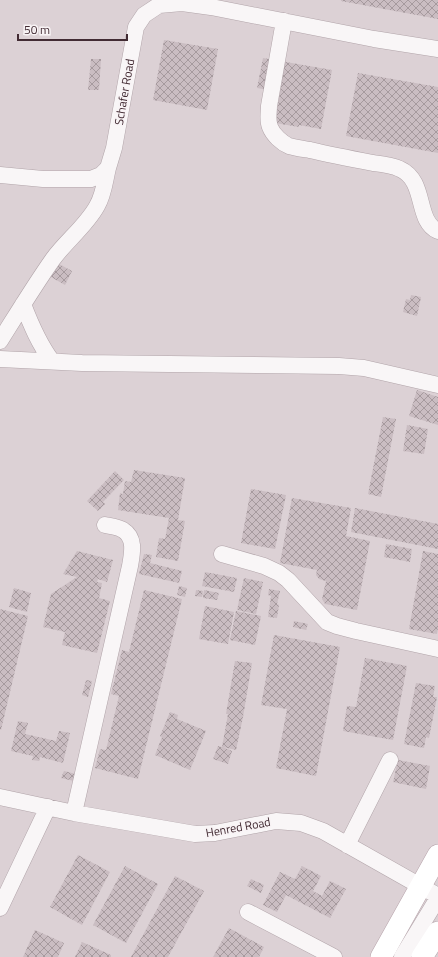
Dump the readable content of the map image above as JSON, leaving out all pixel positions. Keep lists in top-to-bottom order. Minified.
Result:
{"streets":{"street":["Schafer Road","Henred Road"]},"scale_bar":"50 m"}
